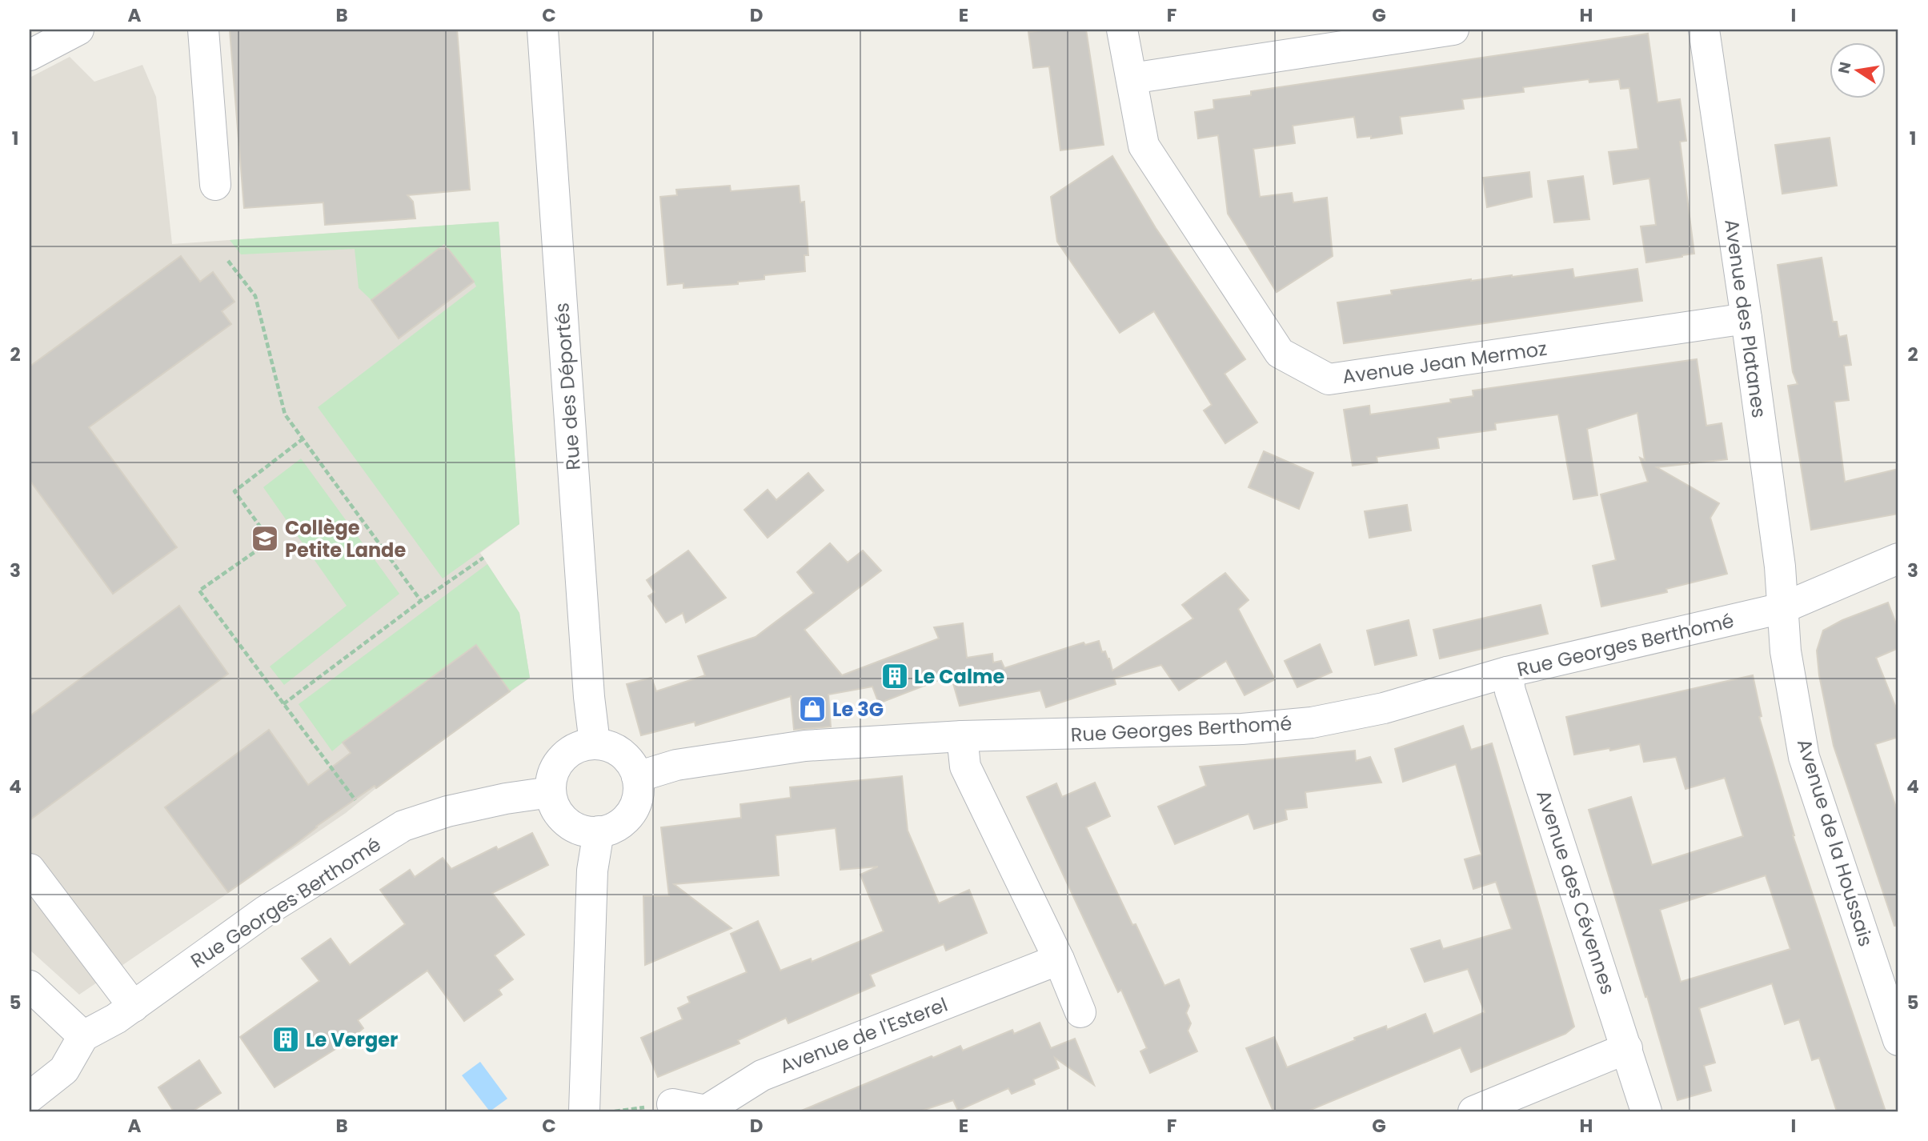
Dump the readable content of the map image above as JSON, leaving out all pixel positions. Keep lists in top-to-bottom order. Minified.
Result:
{"streets":{"street":["Avenue des Platanes","Avenue Jean Mermoz","Rue des Déportés","Rue Georges Berthomé","Avenue de la Houssais","Avenue des Cévennes","Avenue de l'Esterel"]},"crossings":[["Avenue des Platanes","Avenue Jean Mermoz"],["Avenue des Platanes","Rue Georges Berthomé"],["Avenue des Platanes","Avenue de la Houssais"],["Rue des Déportés","Rue Georges Berthomé"],["Rue Georges Berthomé","Avenue de la Houssais"],["Rue Georges Berthomé","Avenue des Cévennes"]],"places":{"school or university":["Collège Petite Lande"],"building":["Le Calme","Le Verger"],"shop":["Le 3G"]},"north":"left","grid":{"columns":["A","B","C","D","E","F","G","H","I"],"rows":["1","2","3","4","5"]}}
